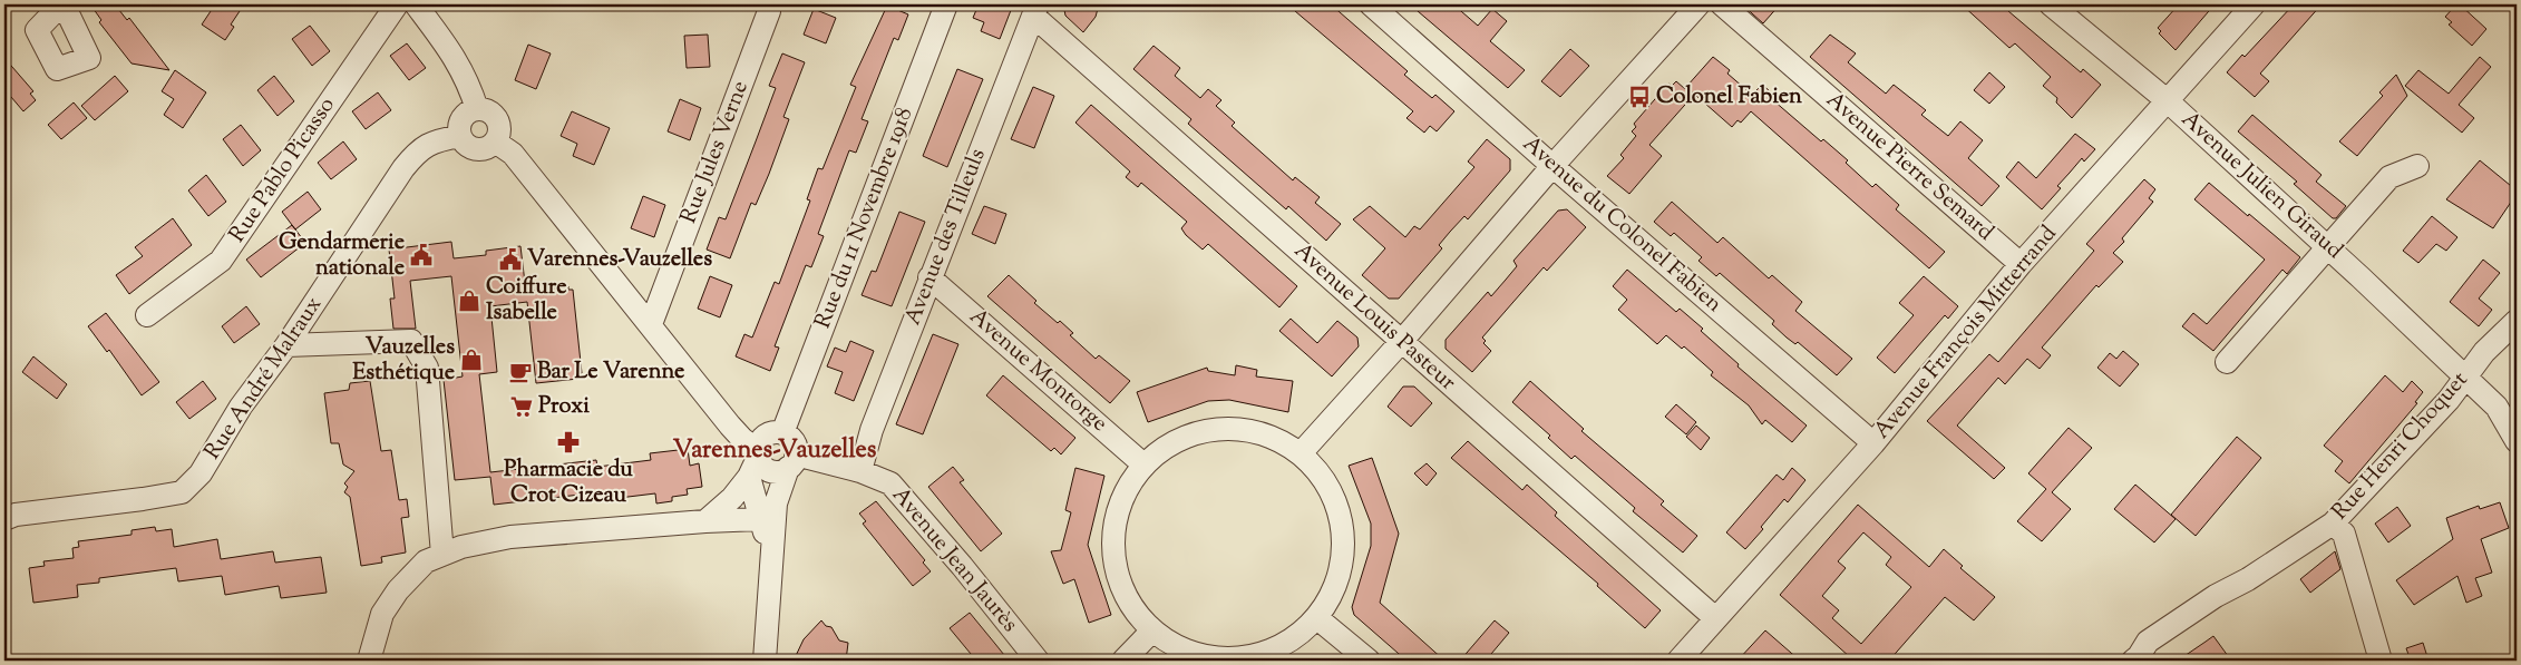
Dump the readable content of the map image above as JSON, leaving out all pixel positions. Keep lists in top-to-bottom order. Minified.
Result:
{"streets":{"street":["Rue Jules Verne","Avenue Pierre Semard","Rue Pablo Picasso","Avenue Julien Giraud","Rue du 11 Novembre 1918","Avenue du Colonel Fabien","Avenue des Tilleuls","Avenue Louis Pasteur","Avenue François Mitterrand","Avenue Montorge","Rue André Malraux","Rue Henri Choquet","Avenue Jean Jaurès"]},"crossings":[["Avenue Pierre Semard","Avenue François Mitterrand"],["Avenue Julien Giraud","Avenue François Mitterrand"],["Avenue Julien Giraud","Rue Henri Choquet"],["Rue du 11 Novembre 1918","Avenue Jean Jaurès"],["Avenue du Colonel Fabien","Avenue François Mitterrand"],["Avenue des Tilleuls","Avenue Louis Pasteur"],["Avenue des Tilleuls","Avenue Montorge"],["Avenue des Tilleuls","Avenue Jean Jaurès"],["Avenue Louis Pasteur","Avenue François Mitterrand"]],"districts":["Varennes-Vauzelles"],"places":{"bus stop":["Colonel Fabien"],"public building":["Gendarmerie nationale","Varennes-Vauzelles"],"shop":["Coiffure Isabelle","Vauzelles Esthétique"],"cafe":["Bar Le Varenne"],"supermarket":["Proxi"],"pharmacy":["Pharmacie du Crot Cizeau"]}}
